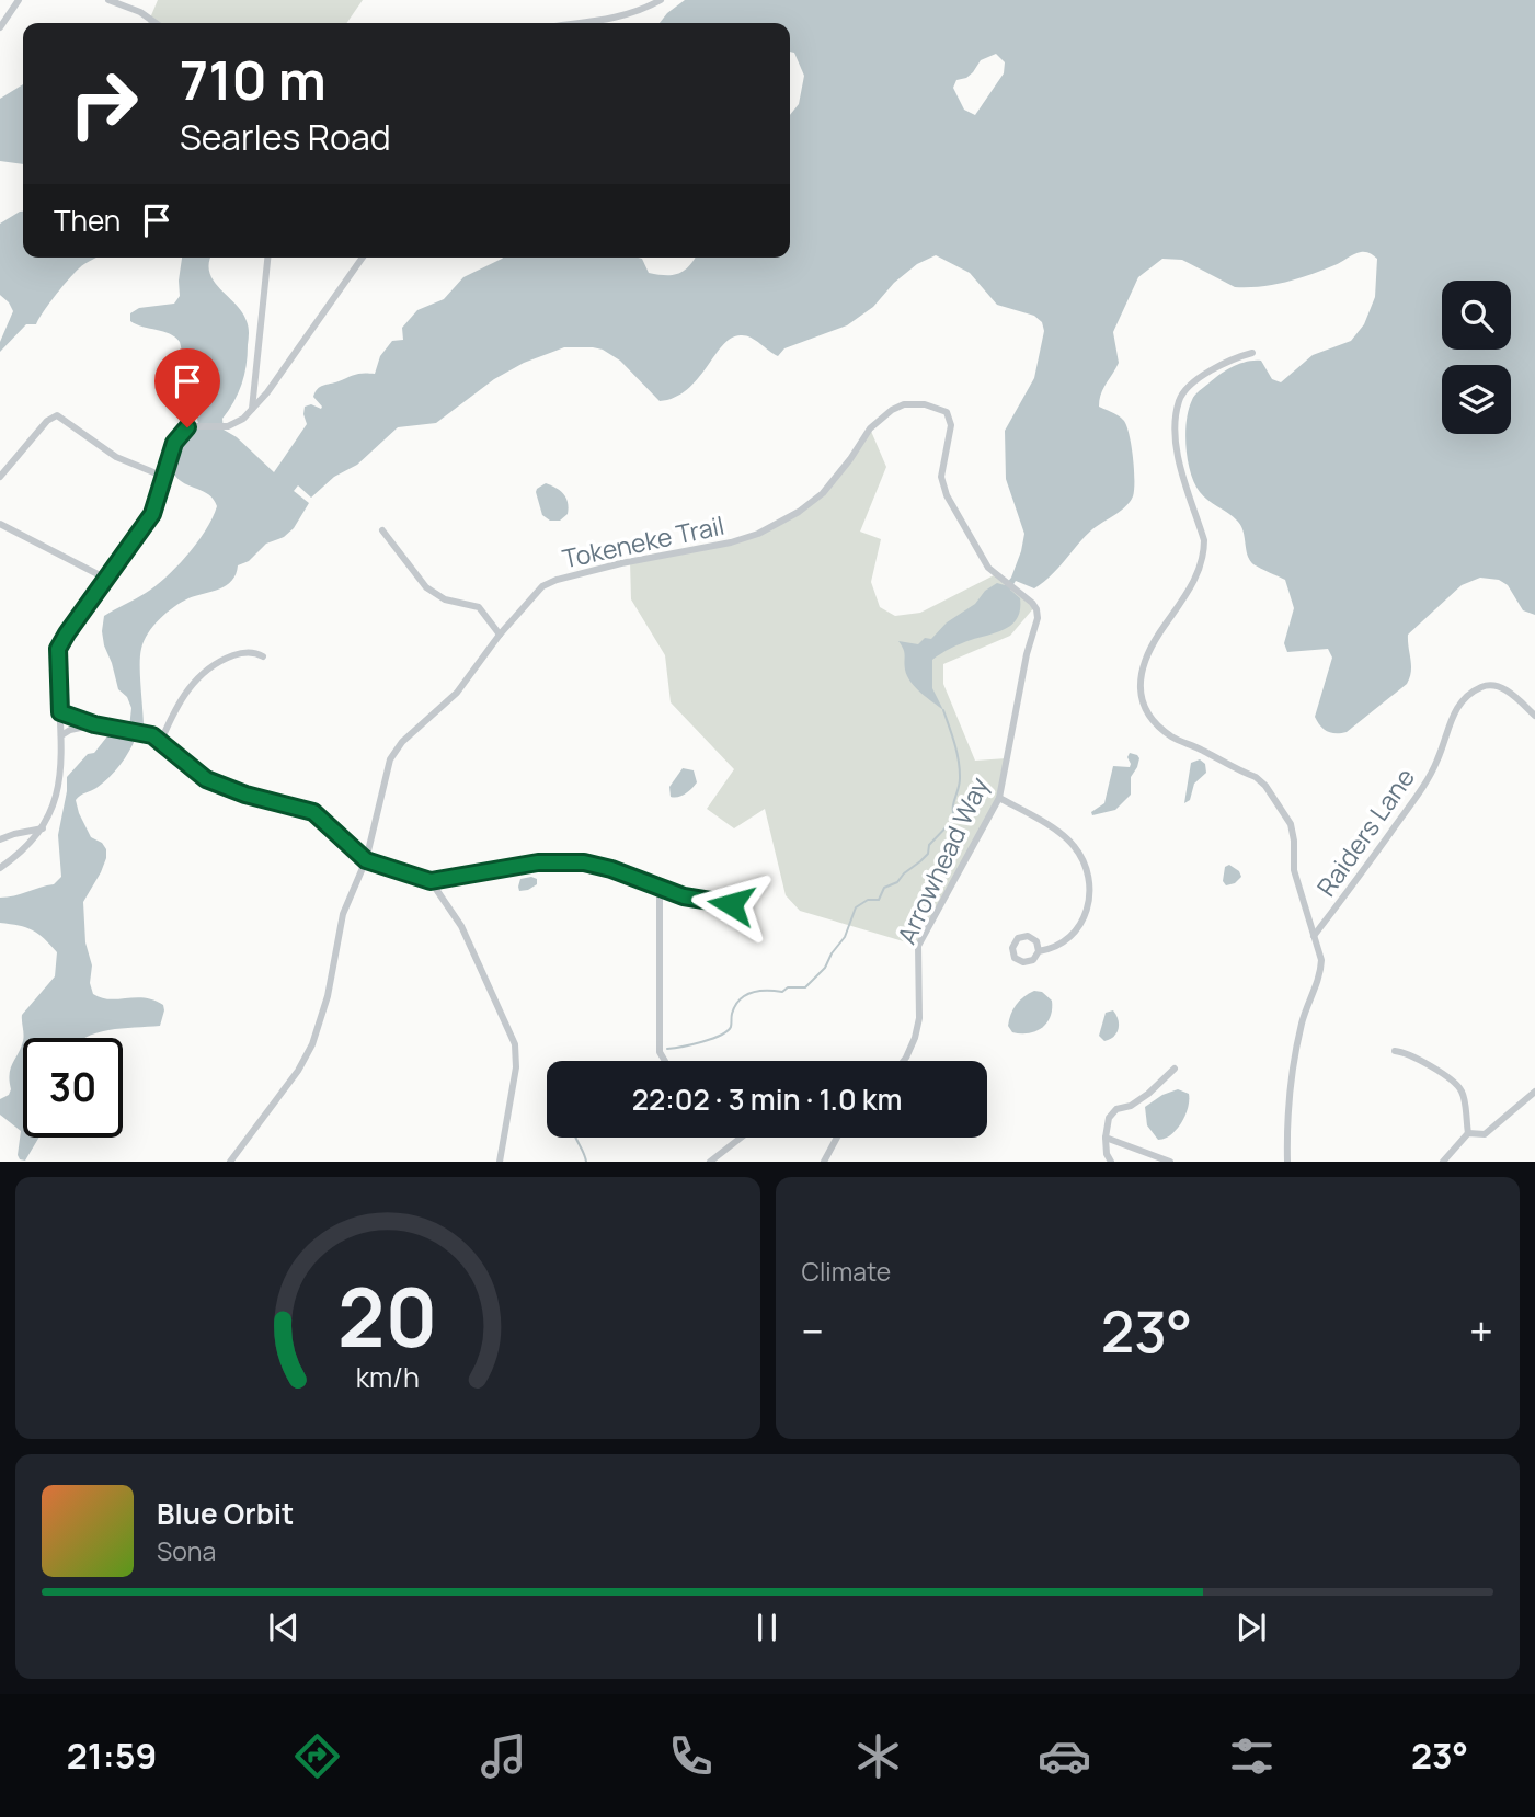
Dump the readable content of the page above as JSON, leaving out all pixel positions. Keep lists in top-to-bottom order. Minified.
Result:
{"streets":{"street":["Tokeneke Trail","Raiders Lane","Arrowhead Way"]},"crossings":[["Tokeneke Trail","Arrowhead Way"]],"page":{"turn":["710 m","Searles Road"],"then":"Then","limit":"30","trip":"22:02 · 3 min · 1.0 km","tile":"Climate","heat":["−","23°","+"],"song":["Blue Orbit","Sona"],"tabs":["21:59","23°"],"gauge":["20","km/h"]}}
